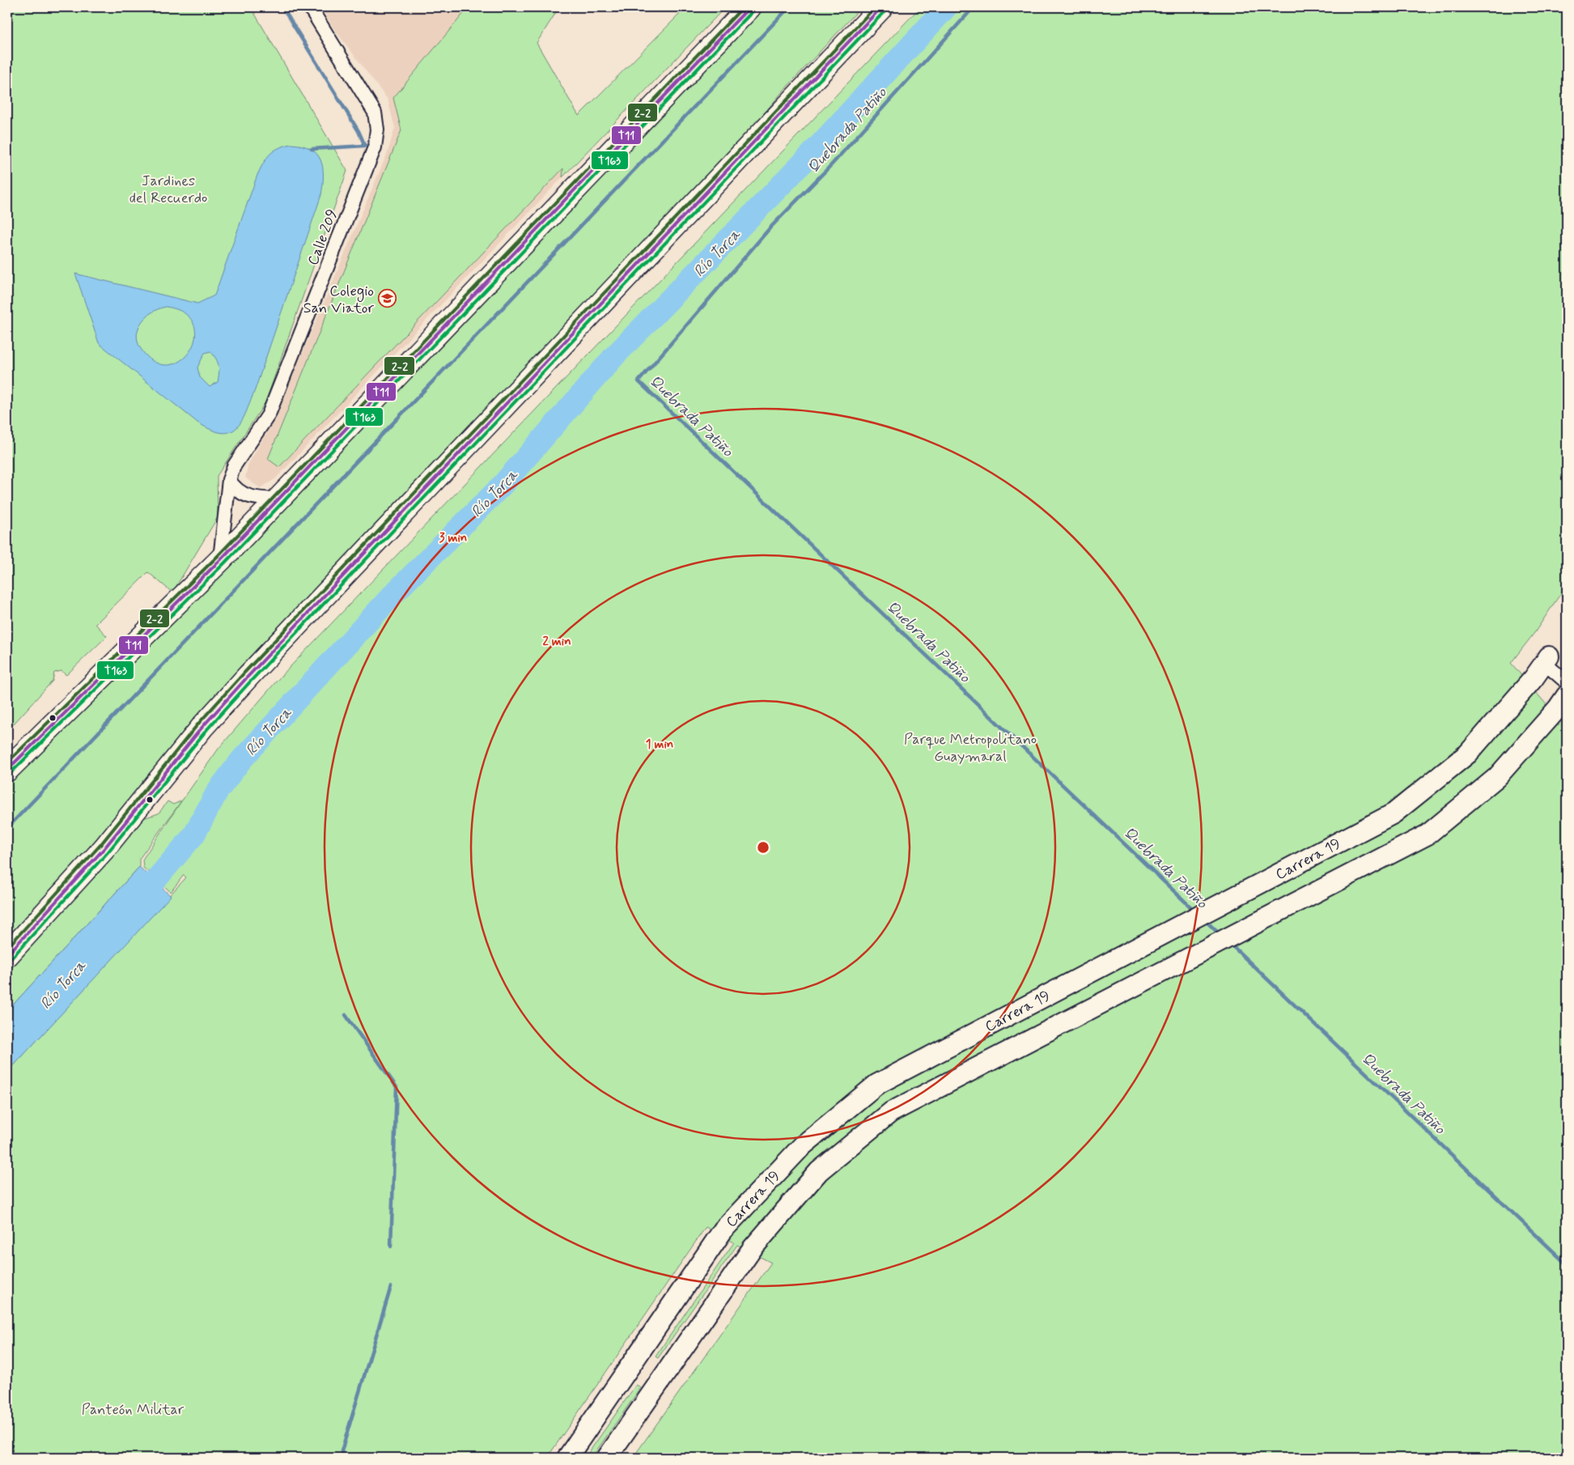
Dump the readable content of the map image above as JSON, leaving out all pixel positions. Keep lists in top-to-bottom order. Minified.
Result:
{"streets":{"main road":["Carrera 19"],"street":["Calle 209"]},"water":["Quebrada Patiño","Río Torca"],"parks":["Jardines del Recuerdo","Parque Metropolitano Guaymaral","Panteón Militar"],"places":{"school or university":["Colegio San Viator"]},"lines":["transit line T11","transit line 2-2","transit line T163"],"rings":["3 min","2 min","1 min"]}
